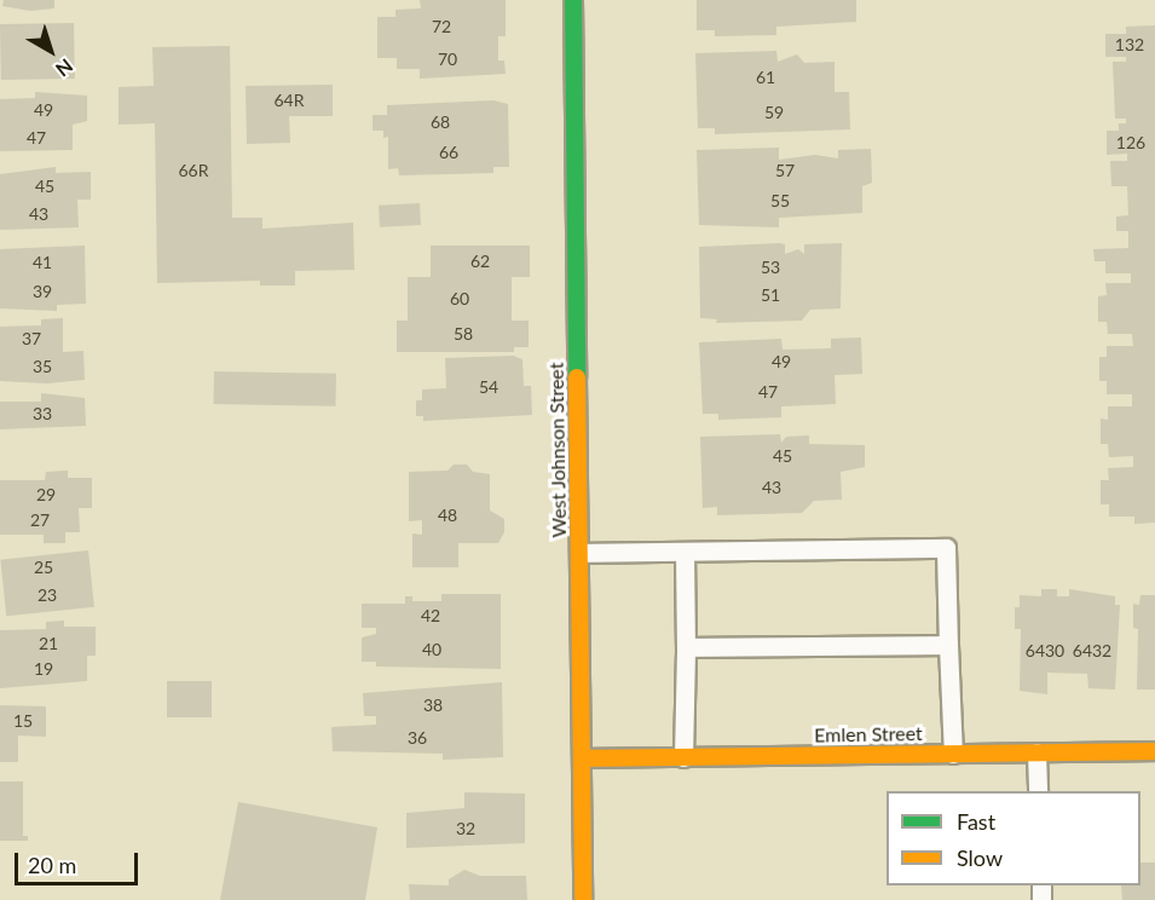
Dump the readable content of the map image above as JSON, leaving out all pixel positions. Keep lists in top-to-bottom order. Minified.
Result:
{"streets":{"street":["West Johnson Street","Emlen Street"]},"crossings":[["West Johnson Street","Emlen Street"]],"house_numbers":["72","132","70","61","64R","49","59","68","47","126","66","66R","57","45","55","43","62","41","53","39","51","60","58","37","49","35","54","47","33","45","43","29","48","27","25","23","42","21","40","6430","6432","19","38","15","36","32"],"legend":["Fast","Slow"],"scale_bar":"20 m","north":"bottom right"}
